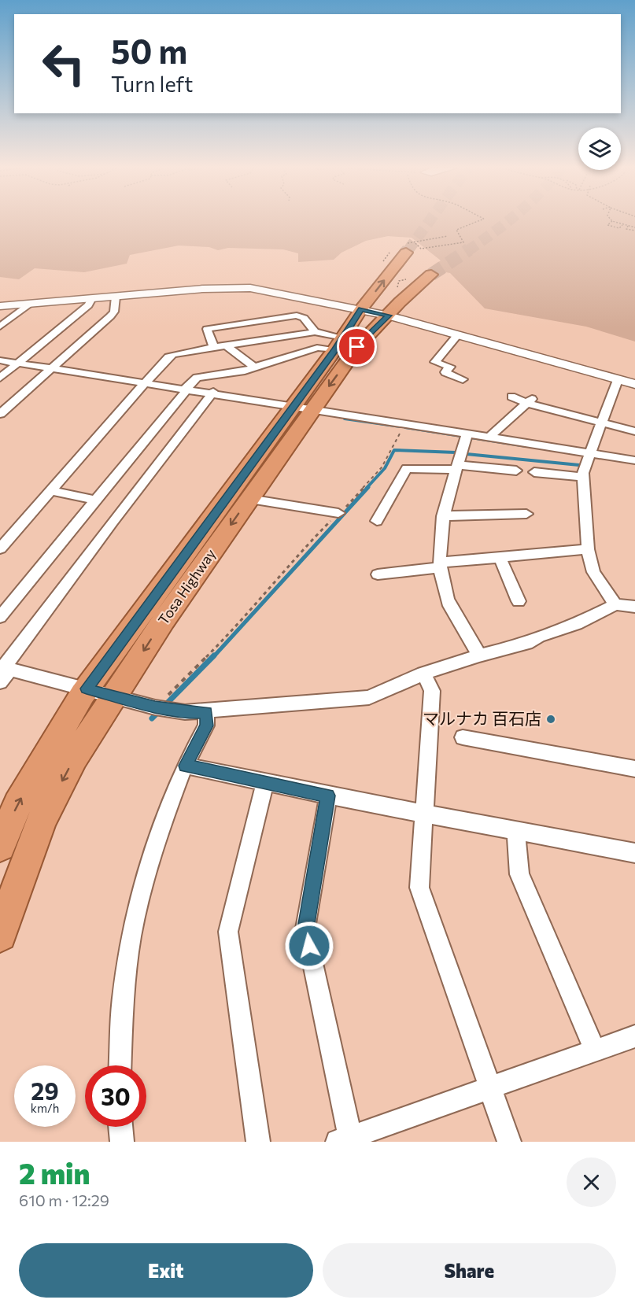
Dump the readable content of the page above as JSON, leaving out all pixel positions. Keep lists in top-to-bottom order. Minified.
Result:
{"streets":{"highway":["Tosa Highway"]},"places":["マルナカ 百石店"],"page":{"turn":["50 m","Turn left"],"speed":"29 km/h","limit":"30","heading":["2 min","610 m · 12:29"],"buttons":["Exit","Share"]}}
